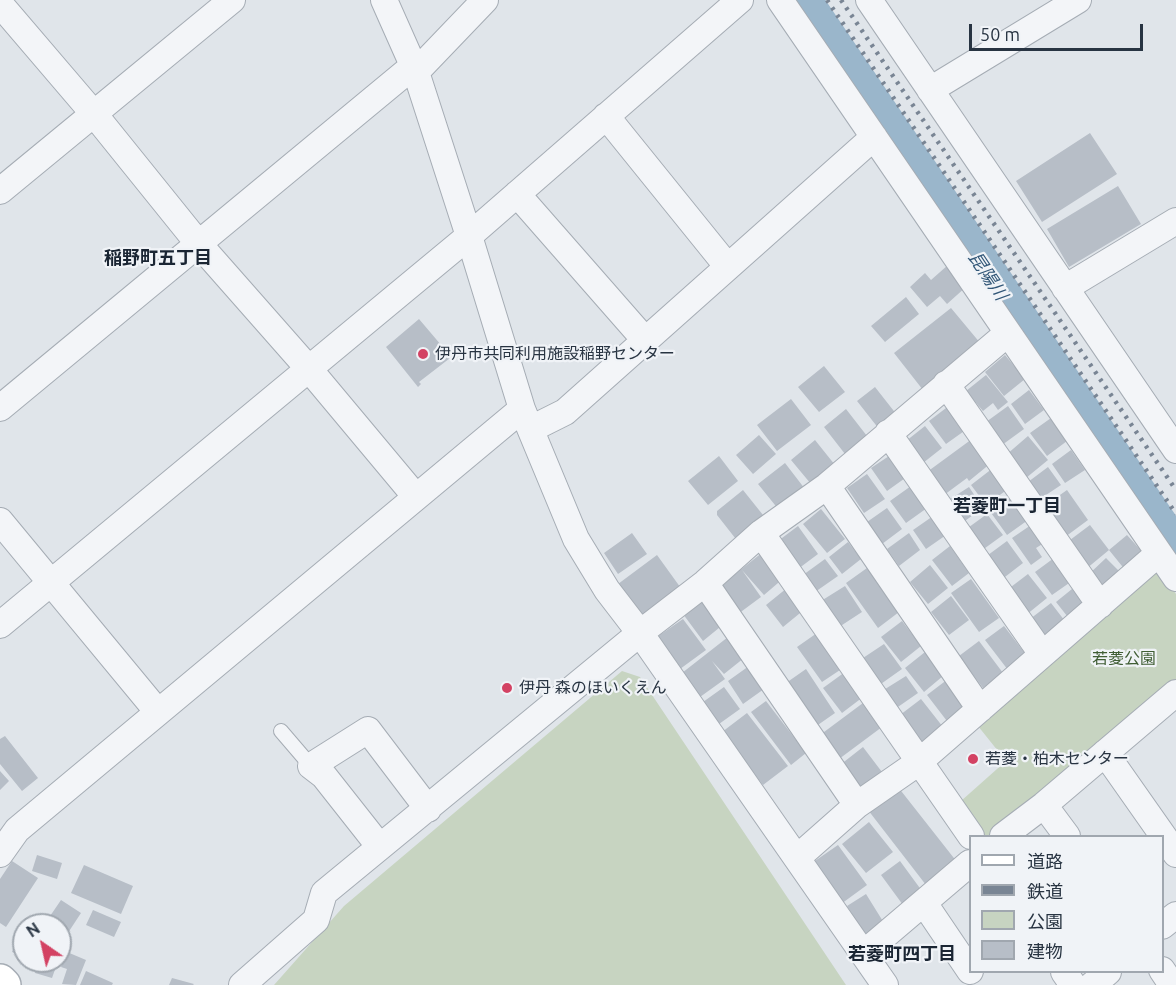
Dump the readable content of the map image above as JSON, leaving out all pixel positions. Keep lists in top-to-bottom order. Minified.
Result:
{"districts":["稲野町五丁目","若菱町一丁目","若菱町四丁目"],"water":["昆陽川"],"parks":["若菱公園"],"places":["伊丹市共同利用施設稲野センター","伊丹 森のほいくえん","若菱・柏木センター"],"legend":["道路","鉄道","公園","建物"],"scale_bar":"50 m","north":"top left"}
